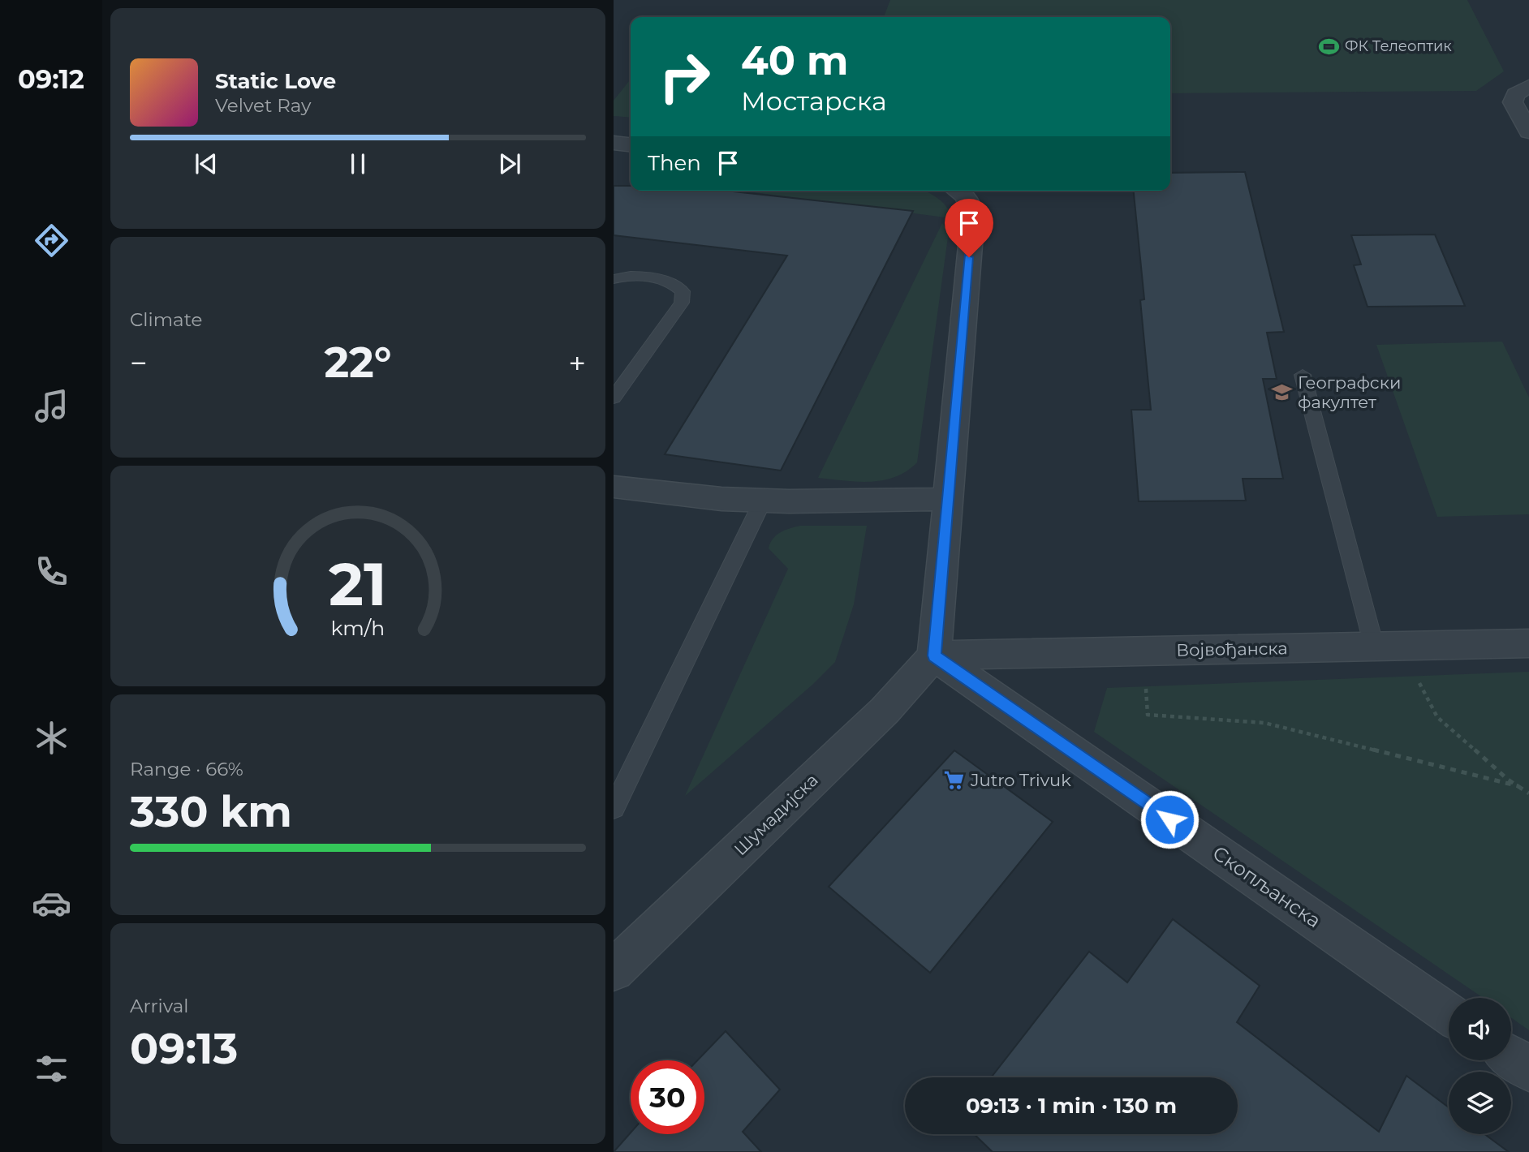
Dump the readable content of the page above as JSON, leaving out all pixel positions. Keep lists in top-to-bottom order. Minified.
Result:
{"streets":{"street":["Војвођанска","Шумадијска","Скопљанска"]},"crossings":[["Војвођанска","Шумадијска"],["Војвођанска","Скопљанска"],["Шумадијска","Скопљанска"]],"places":{"sports":["ФК Телеоптик"],"school or university":["Географски факултет"],"supermarket":["Jutro Trivuk"]},"page":{"tabs":"09:12","turn":["40 m","Мостарска"],"song":["Static Love","Velvet Ray"],"then":"Then","tile":["Climate",["Range · 66%","330 km"],["Arrival","09:13"]],"heat":["−","22°","+"],"limit":"30","trip":"09:13 · 1 min · 130 m","gauge":["21","km/h"]}}
